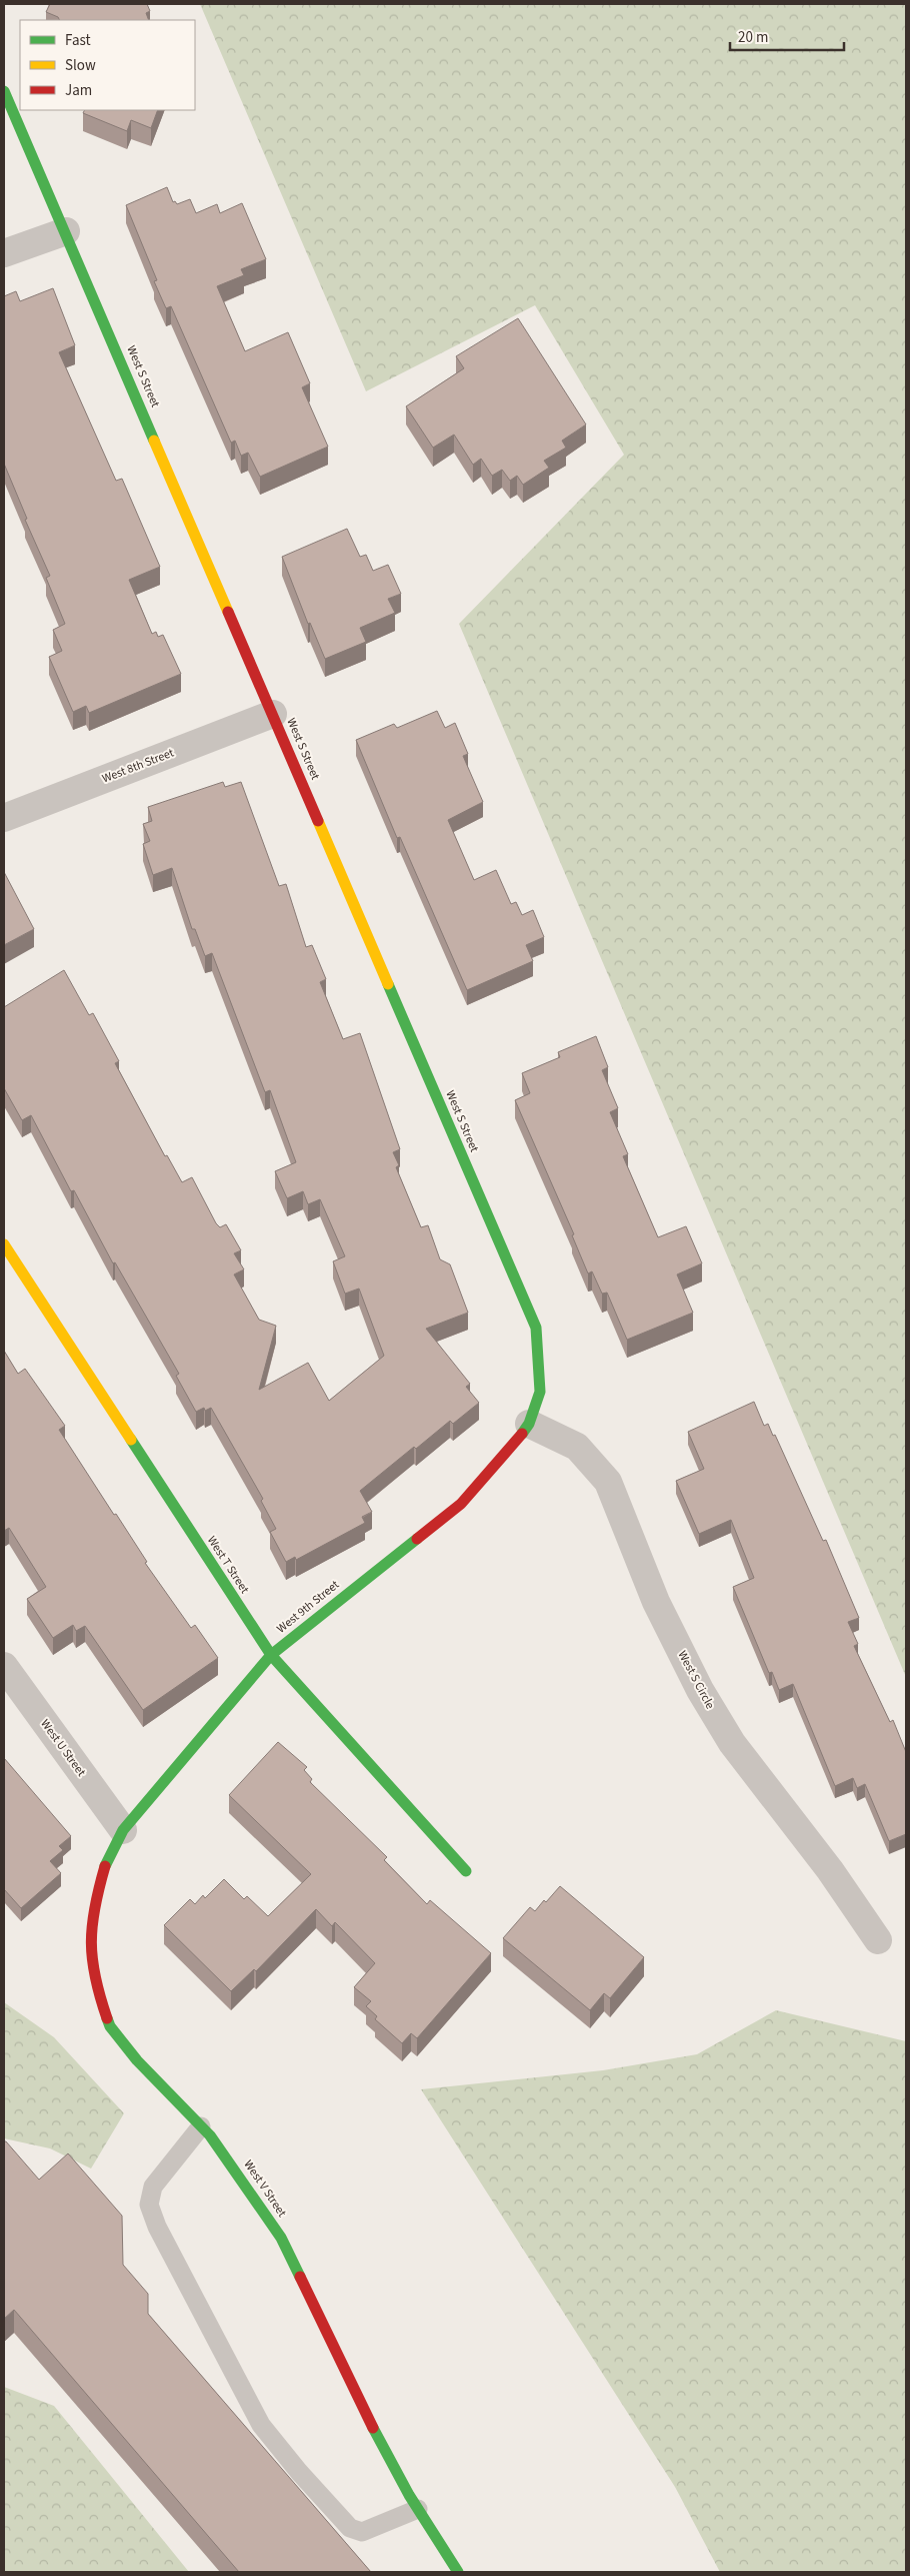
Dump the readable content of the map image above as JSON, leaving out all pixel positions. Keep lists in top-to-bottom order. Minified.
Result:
{"streets":{"street":["West S Street","West 8th Street","West T Street","West 9th Street","West S Circle","West U Street","West V Street"]},"crossings":[["West S Street","West 8th Street"],["West S Street","West 9th Street"],["West S Street","West S Circle"],["West T Street","West 9th Street"],["West 9th Street","West S Circle"],["West 9th Street","West U Street"],["West 9th Street","West V Street"],["West U Street","West V Street"]],"legend":["Fast","Slow","Jam"],"scale_bar":"20 m"}
